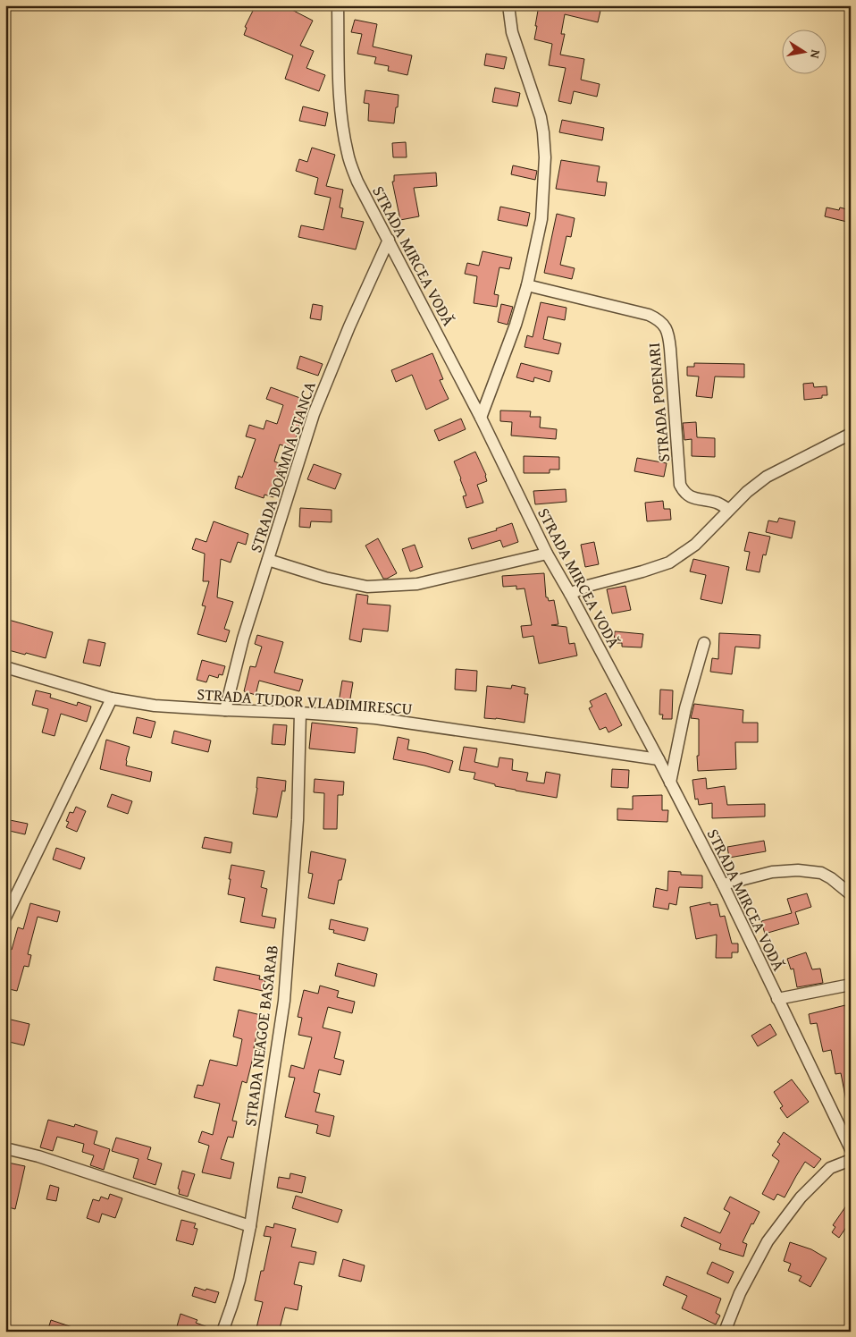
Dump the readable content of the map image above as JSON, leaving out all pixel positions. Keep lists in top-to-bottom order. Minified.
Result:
{"streets":{"street":["STRADA MIRCEA VODĂ","STRADA POENARI","STRADA DOAMNA STANCA","STRADA TUDOR VLADIMIRESCU","STRADA NEAGOE BASARAB"]},"crossings":[["STRADA MIRCEA VODĂ","STRADA DOAMNA STANCA"],["STRADA MIRCEA VODĂ","STRADA TUDOR VLADIMIRESCU"],["STRADA DOAMNA STANCA","STRADA TUDOR VLADIMIRESCU"],["STRADA TUDOR VLADIMIRESCU","STRADA NEAGOE BASARAB"]],"north":"right"}
